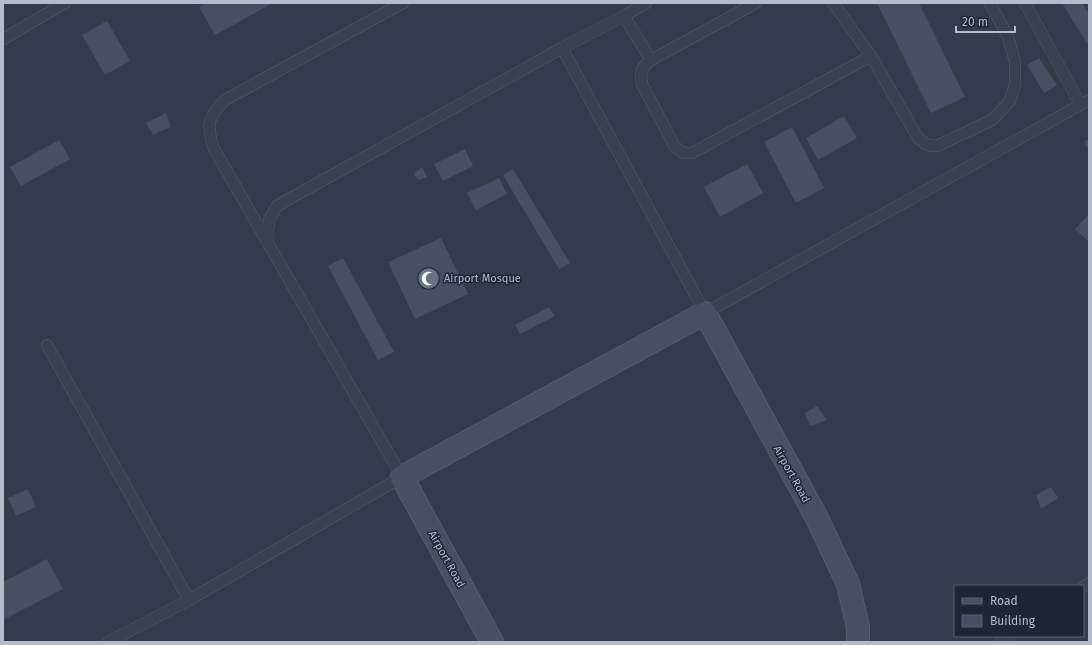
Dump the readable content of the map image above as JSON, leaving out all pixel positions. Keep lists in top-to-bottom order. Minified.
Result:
{"streets":{"street":["Airport Road"]},"places":{"mosque":["Airport Mosque"]},"legend":["Road","Building"],"scale_bar":"20 m"}
